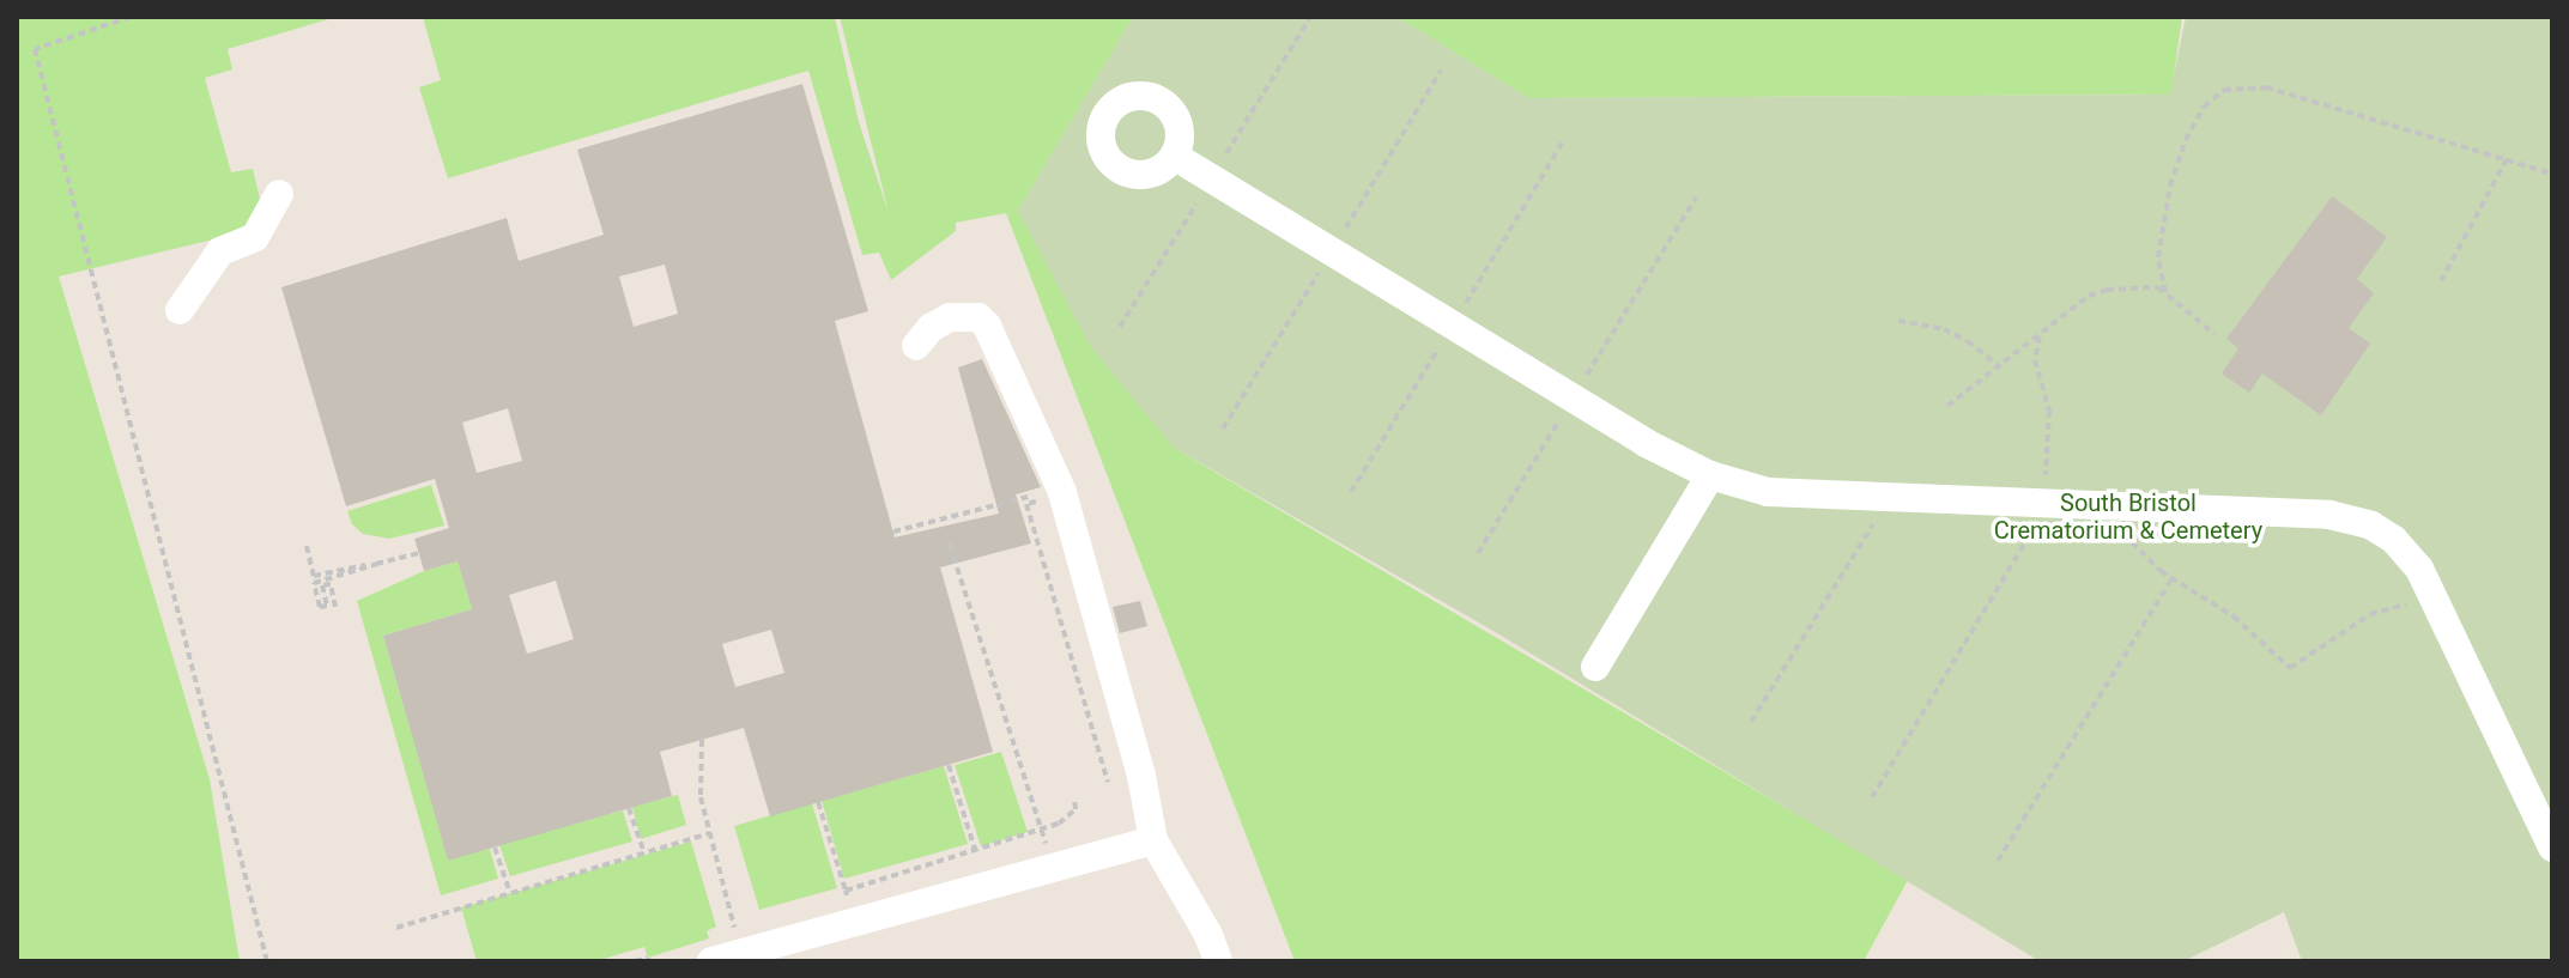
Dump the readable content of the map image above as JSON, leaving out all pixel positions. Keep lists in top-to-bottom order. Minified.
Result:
{"parks":["South Bristol Crematorium & Cemetery"]}
